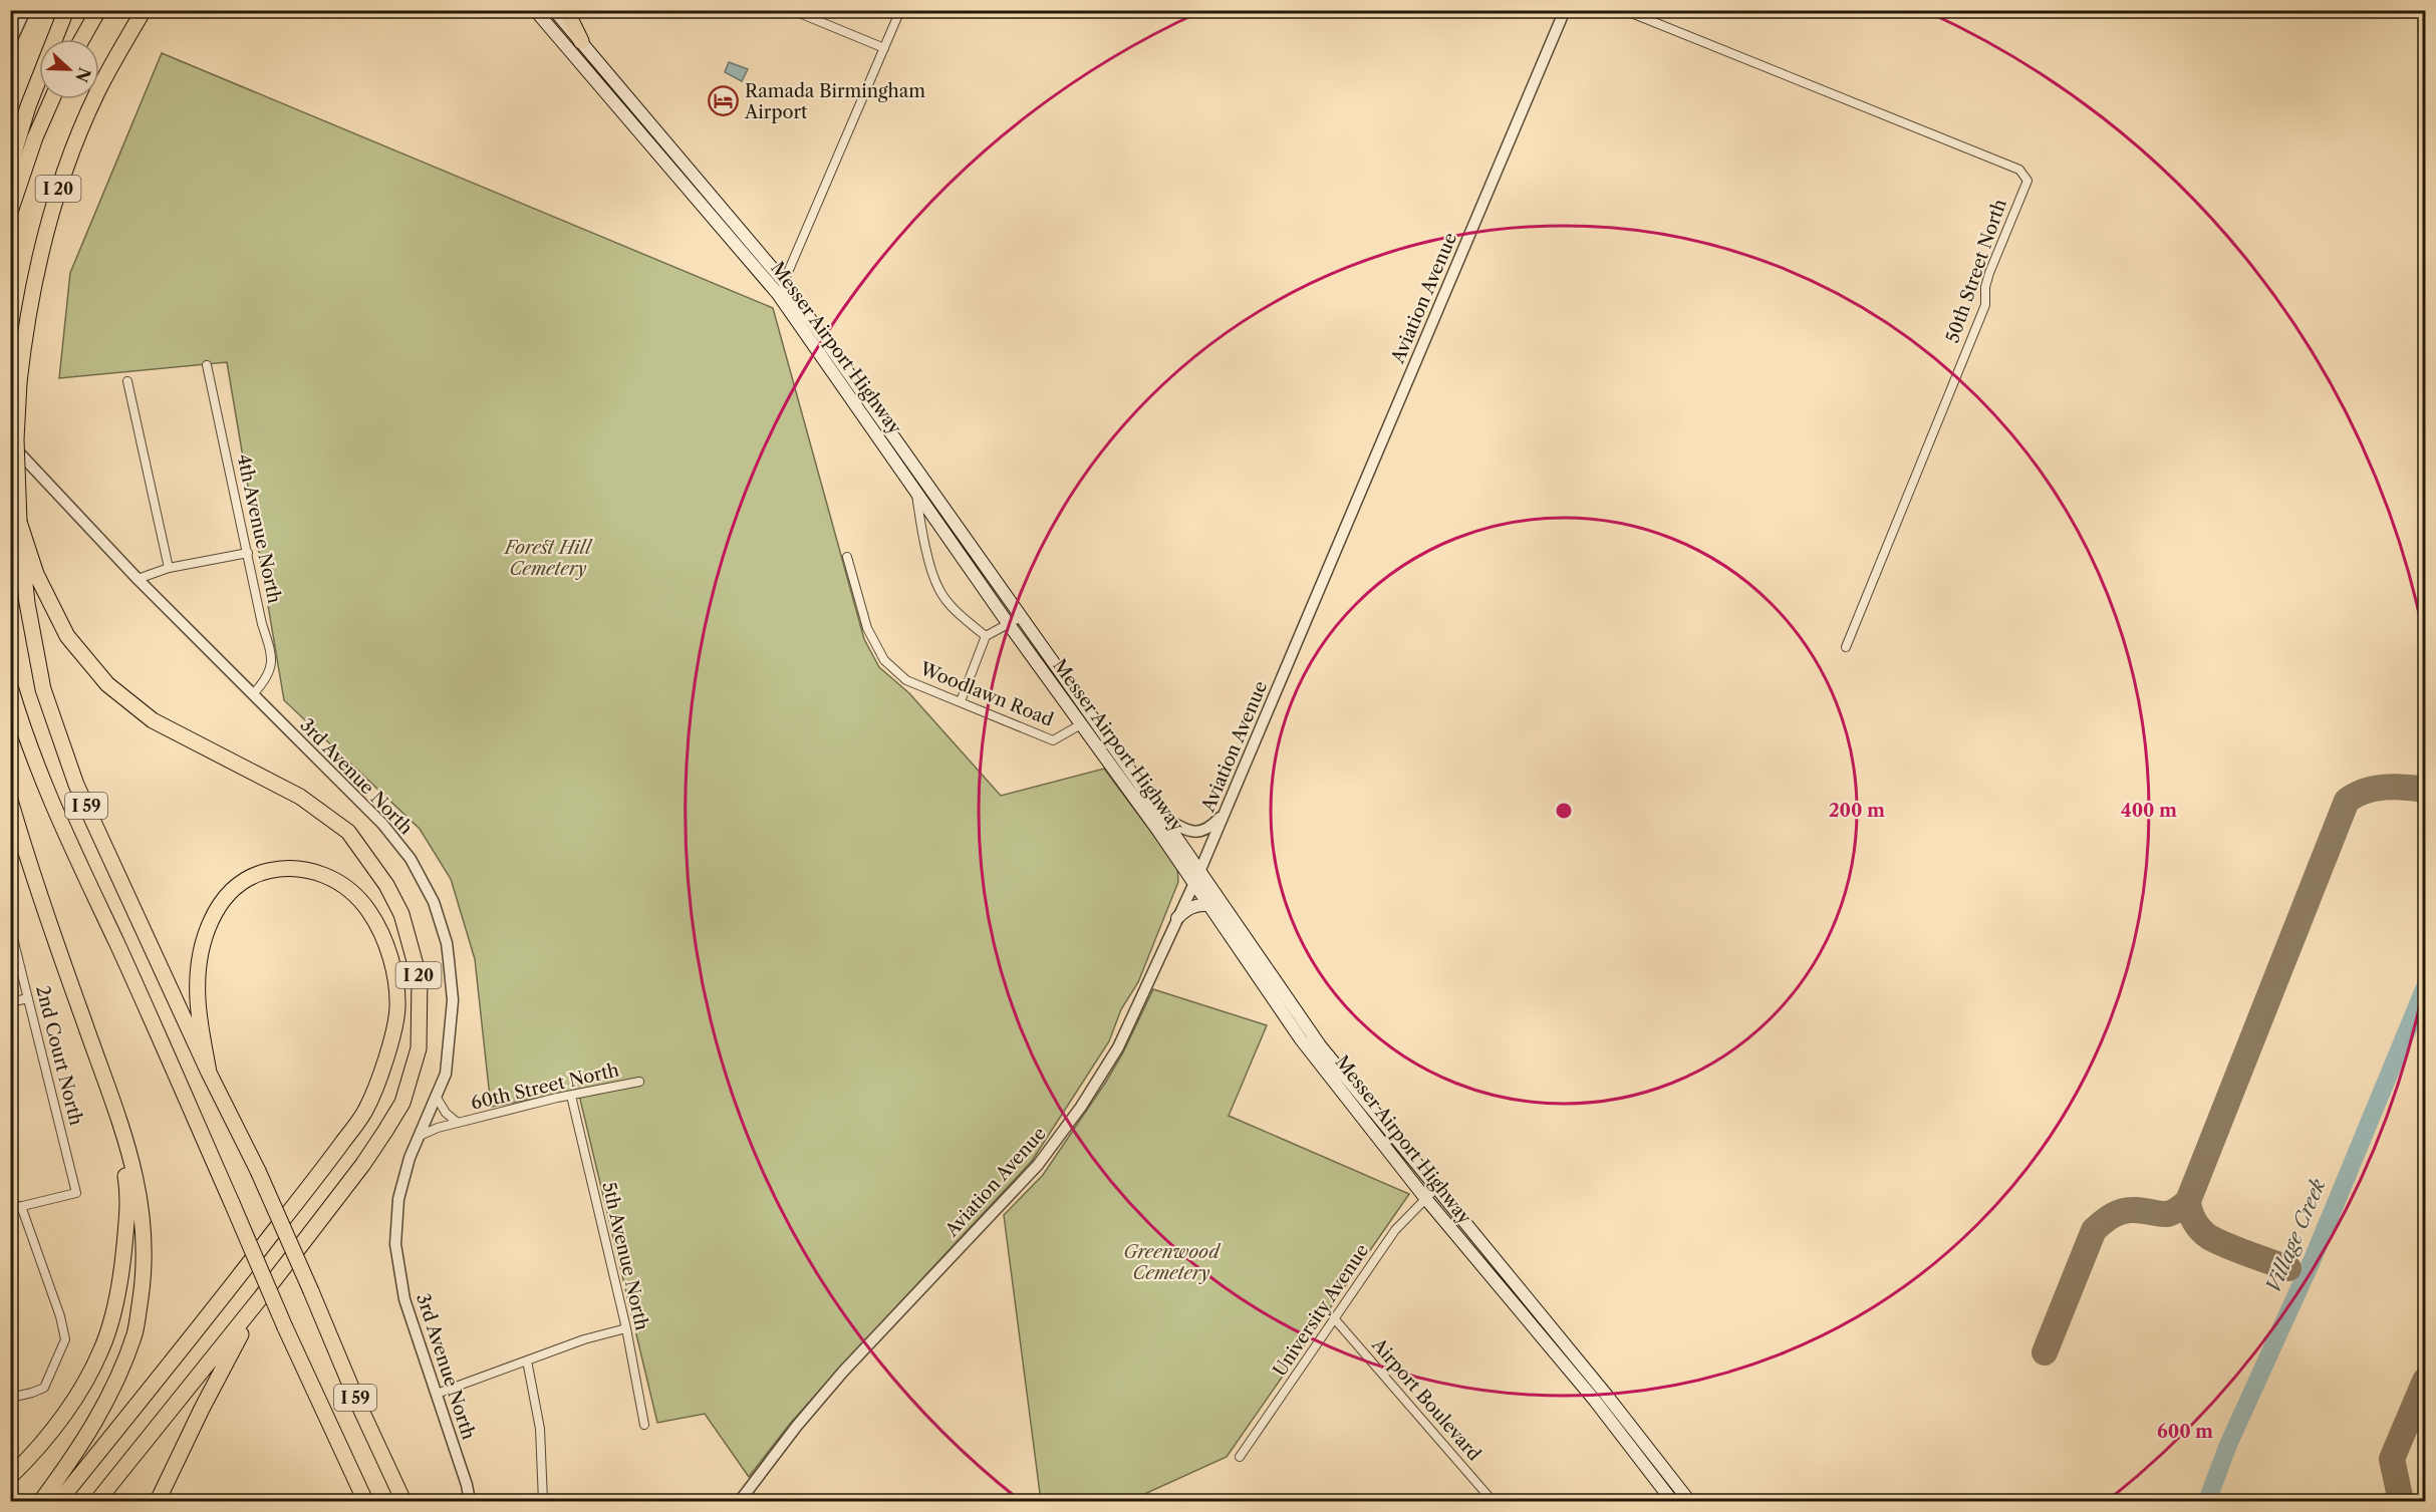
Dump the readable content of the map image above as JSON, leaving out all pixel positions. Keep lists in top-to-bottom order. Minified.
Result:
{"streets":{"highway":["I 20","I 59"],"main road":["Messer Airport Highway"],"street":["50th Street North","Aviation Avenue","4th Avenue North","Woodlawn Road","3rd Avenue North","2nd Court North","60th Street North","5th Avenue North","University Avenue","Airport Boulevard"]},"crossings":[["I 20","I 59"],["Aviation Avenue","Messer Airport Highway"],["Messer Airport Highway","Woodlawn Road"],["Messer Airport Highway","University Avenue"],["4th Avenue North","3rd Avenue North"],["3rd Avenue North","60th Street North"],["60th Street North","5th Avenue North"],["University Avenue","Airport Boulevard"]],"water":["Village Creek"],"parks":["Forest Hill Cemetery","Greenwood Cemetery"],"places":{"hotel":["Ramada Birmingham Airport"]},"north":"right","rings":["200 m","400 m","600 m"]}
